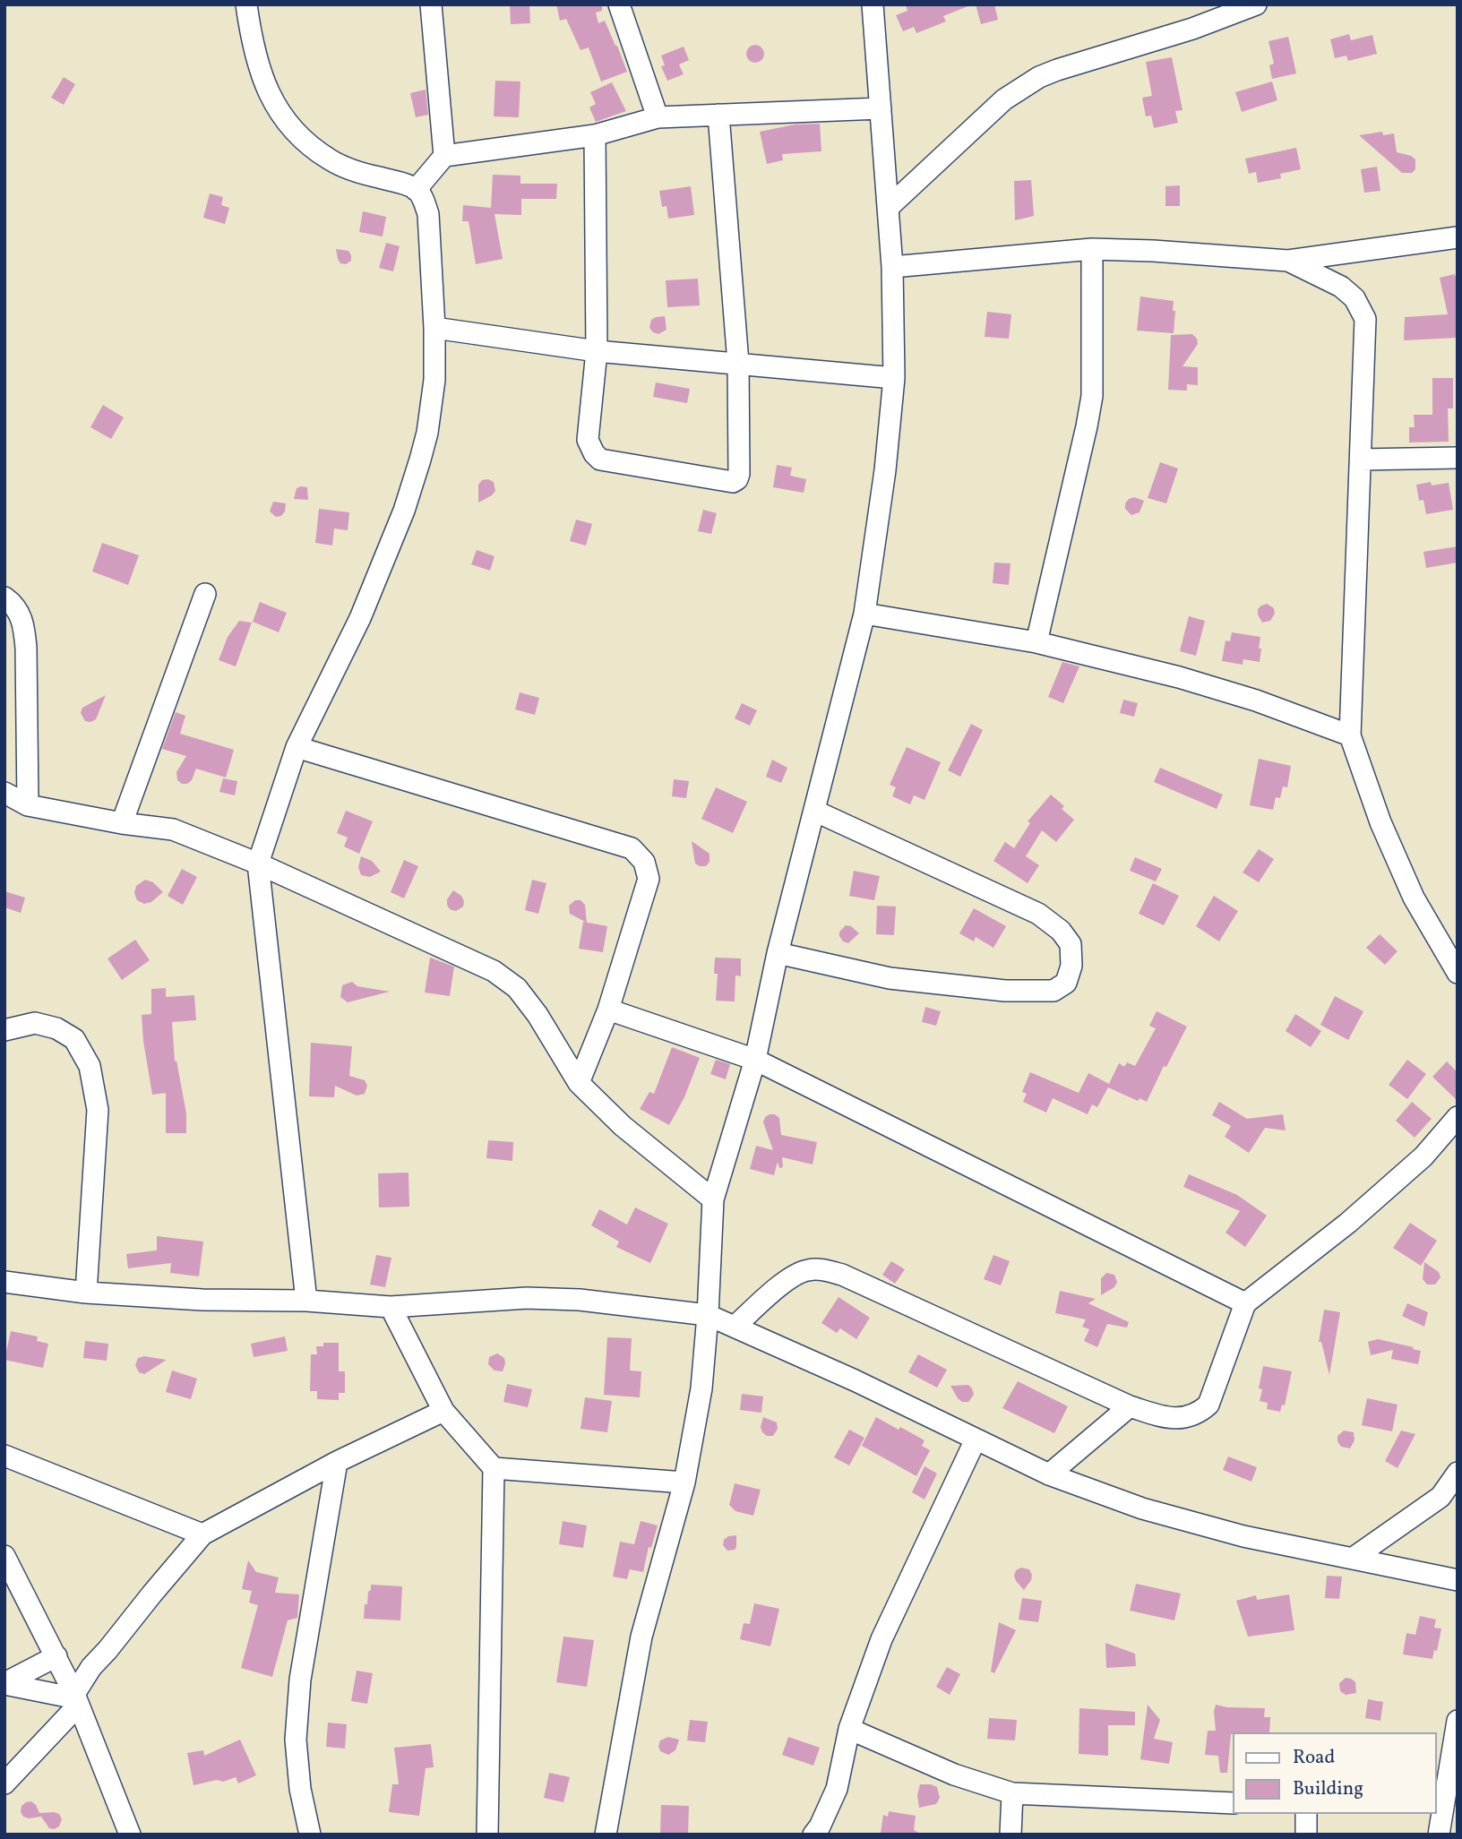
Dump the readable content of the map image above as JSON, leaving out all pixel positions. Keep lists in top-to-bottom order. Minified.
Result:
{"legend":["Road","Building"]}
